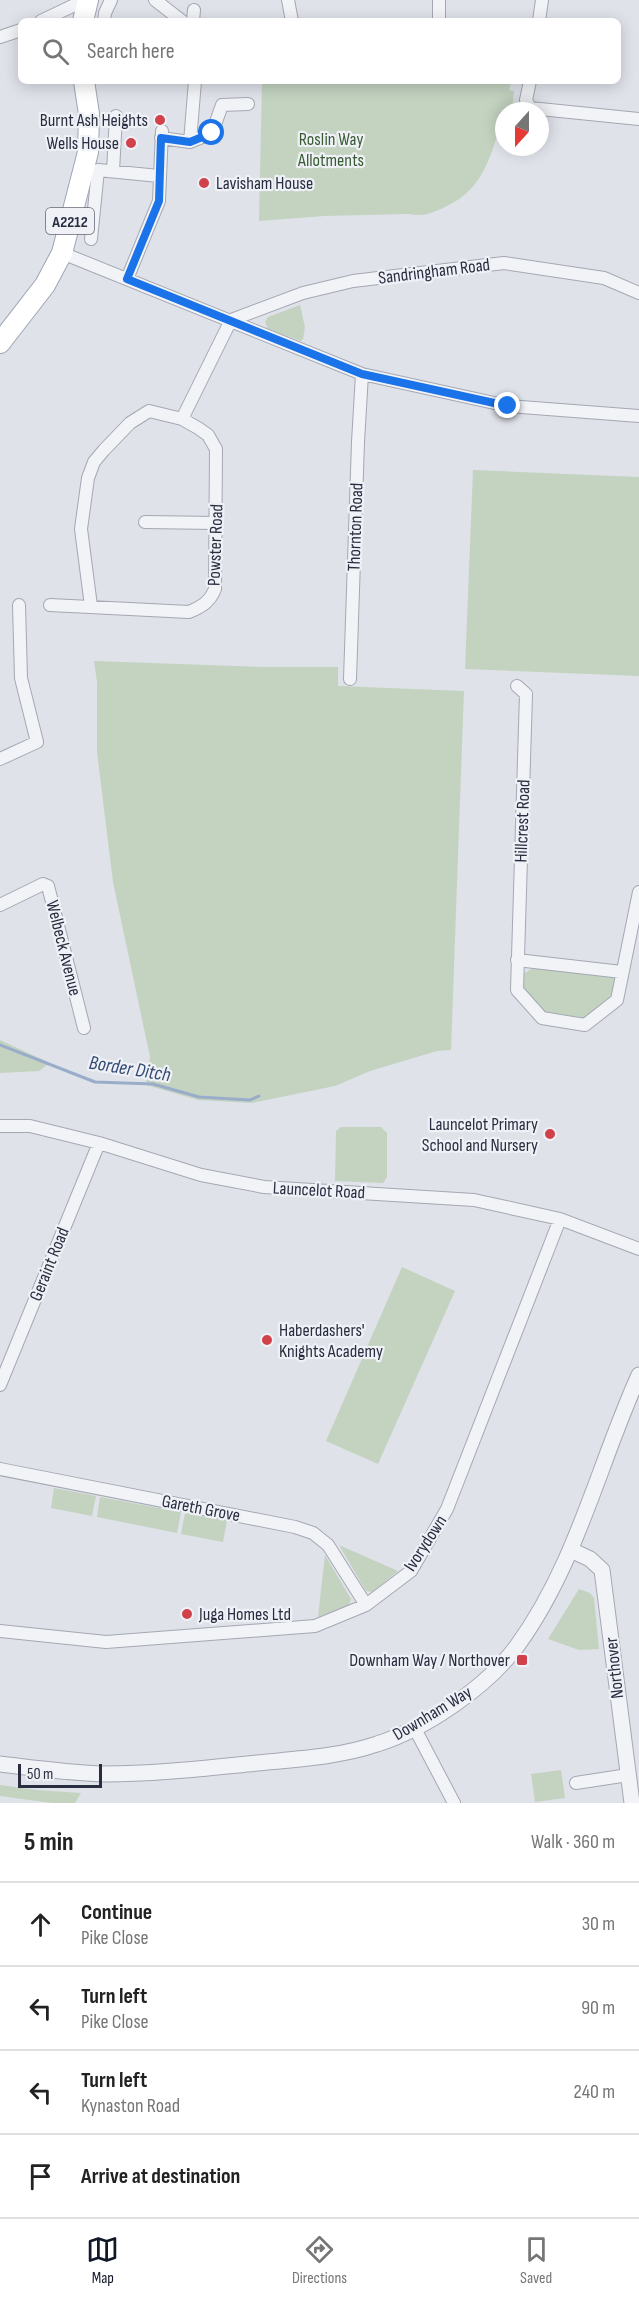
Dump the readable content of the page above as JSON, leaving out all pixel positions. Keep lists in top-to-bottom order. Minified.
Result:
{"streets":{"main road":["A2212"],"street":["Sandringham Road","Thornton Road","Powster Road","Hillcrest Road","Welbeck Avenue","Launcelot Road","Geraint Road","Gareth Grove","Ivorydown","Northover","Downham Way"]},"crossings":[["Launcelot Road","Geraint Road"],["Launcelot Road","Ivorydown"],["Gareth Grove","Ivorydown"],["Northover","Downham Way"]],"water":["Border Ditch"],"parks":["Roslin Way Allotments"],"places":{"other":["Burnt Ash Heights","Wells House","Lavisham House","Launcelot Primary School and Nursery","Haberdashers' Knights Academy","Juga Homes Ltd"],"transit":["Downham Way / Northover"]},"scale_bar":"50 m","north":"bottom","page":{"search":"Search here","scale":"50 m","heading":["5 min","Walk · 360 m"],"list":[["Continue","Pike Close","30 m"],["Turn left","Pike Close","90 m"],["Turn left","Kynaston Road","240 m"],"Arrive at destination"],"nav":["Map","Directions","Saved"]}}
